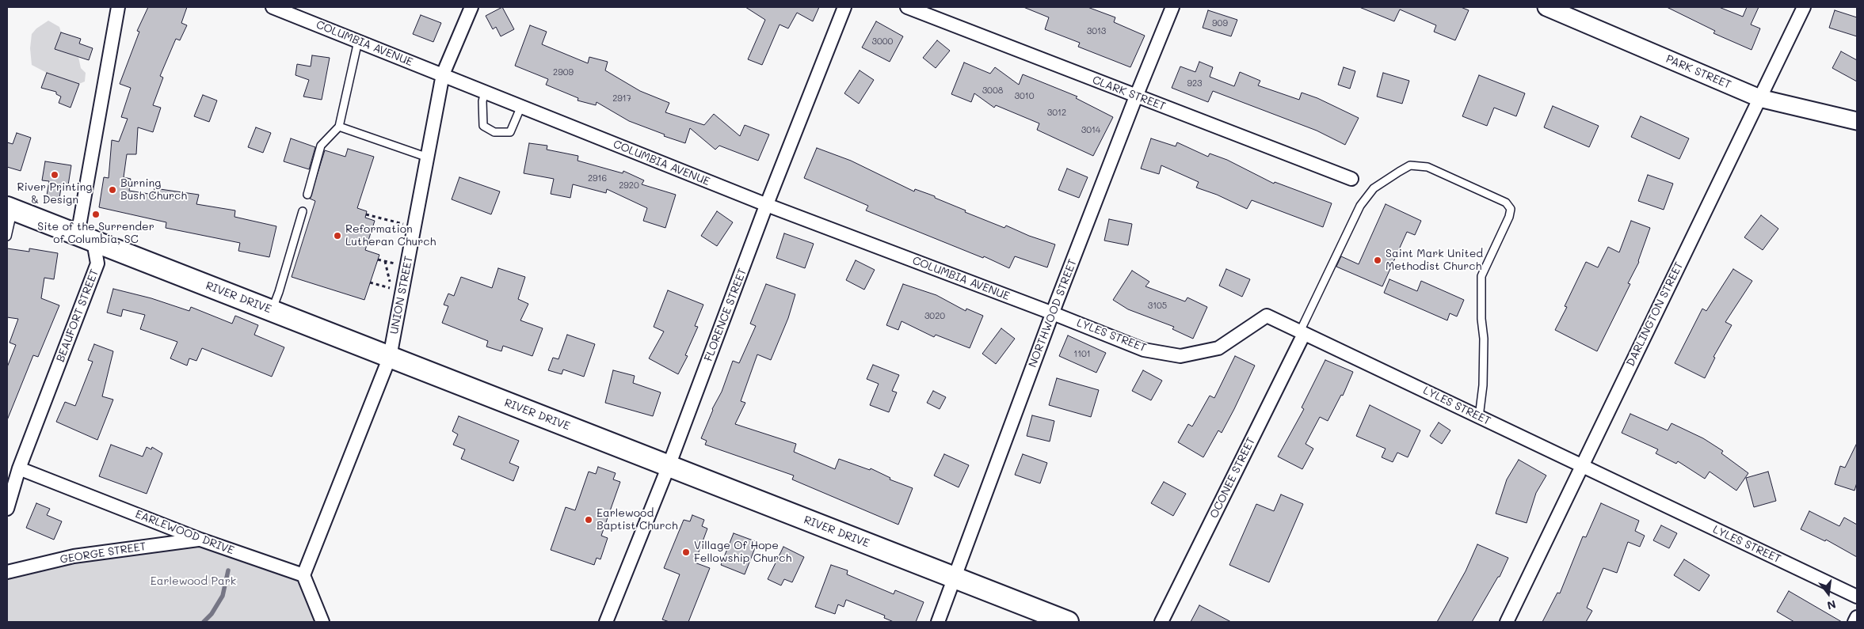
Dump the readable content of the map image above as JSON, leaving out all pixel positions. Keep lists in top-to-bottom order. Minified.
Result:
{"streets":{"main road":["RIVER DRIVE"],"street":["COLUMBIA AVENUE","PARK STREET","CLARK STREET","UNION STREET","NORTHWOOD STREET","DARLINGTON STREET","FLORENCE STREET","BEAUFORT STREET","LYLES STREET","OCONEE STREET","EARLEWOOD DRIVE","GEORGE STREET"]},"crossings":[["COLUMBIA AVENUE","UNION STREET"],["COLUMBIA AVENUE","NORTHWOOD STREET"],["COLUMBIA AVENUE","FLORENCE STREET"],["COLUMBIA AVENUE","LYLES STREET"],["PARK STREET","DARLINGTON STREET"],["CLARK STREET","NORTHWOOD STREET"],["UNION STREET","RIVER DRIVE"],["UNION STREET","EARLEWOOD DRIVE"],["RIVER DRIVE","NORTHWOOD STREET"],["RIVER DRIVE","FLORENCE STREET"],["RIVER DRIVE","BEAUFORT STREET"],["NORTHWOOD STREET","LYLES STREET"],["DARLINGTON STREET","LYLES STREET"],["BEAUFORT STREET","EARLEWOOD DRIVE"],["LYLES STREET","OCONEE STREET"],["EARLEWOOD DRIVE","GEORGE STREET"]],"parks":["Earlewood Park"],"places":["River Printing & Design","Burning Bush Church","Site of the Surrender of Columbia, SC","Reformation Lutheran Church","Saint Mark United Methodist Church","Earlewood Baptist Church","Village Of Hope Fellowship Church"],"house_numbers":["909","3013","3000","2909","923","3008","3010","2917","3012","3014","2916","2920","3105","3020","1101"],"north":"bottom"}
